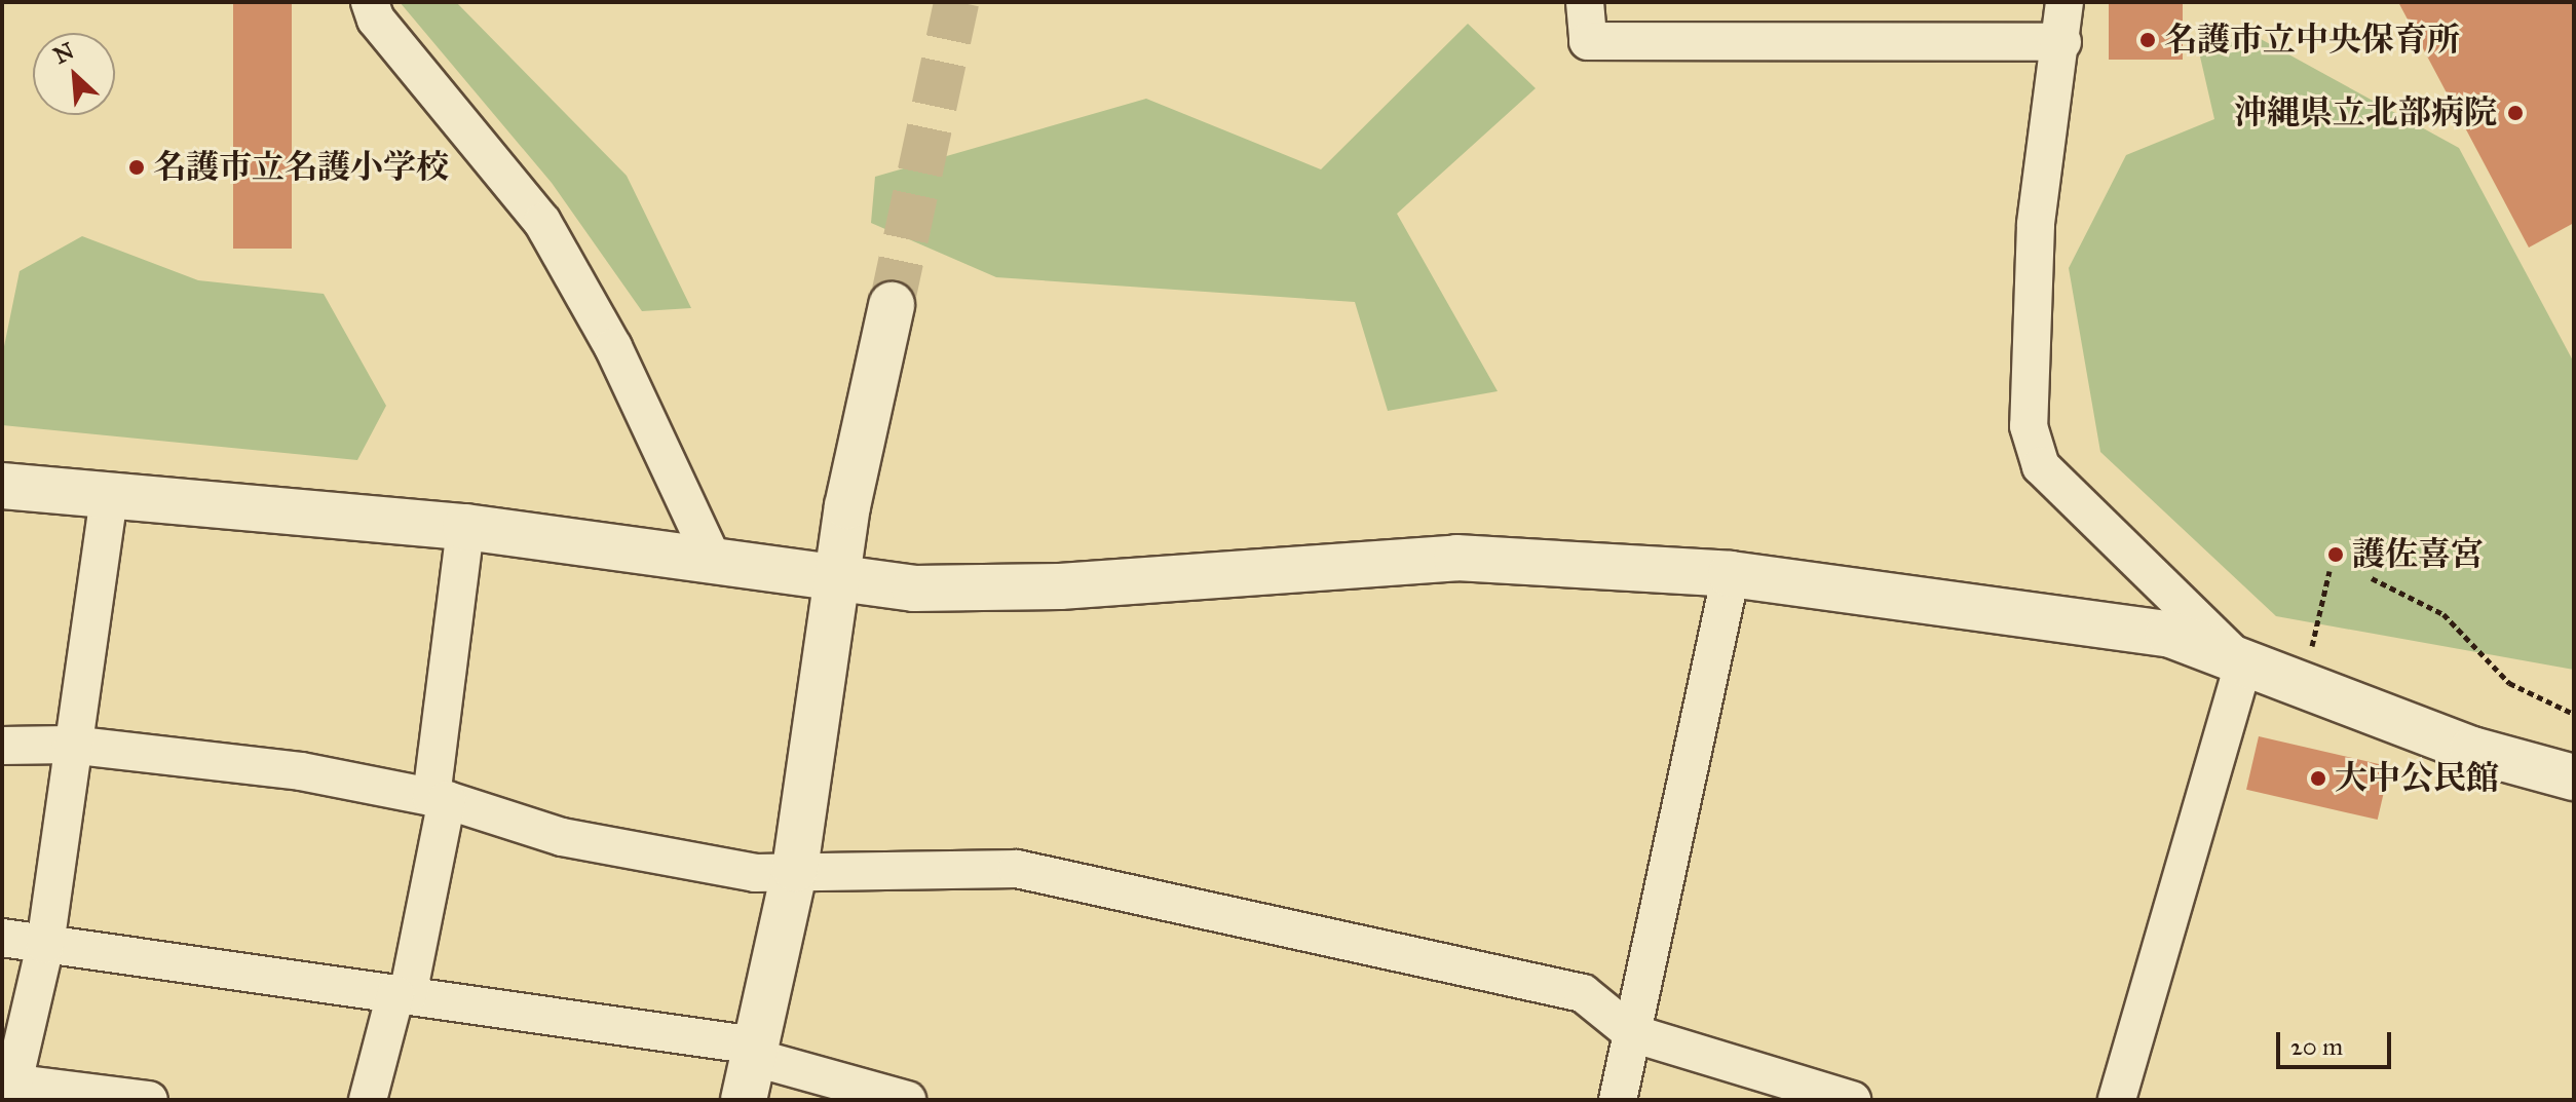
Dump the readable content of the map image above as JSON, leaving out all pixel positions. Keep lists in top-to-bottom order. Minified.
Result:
{"places":["名護市立中央保育所","沖縄県立北部病院","名護市立名護小学校","護佐喜宮","大中公民館"],"scale_bar":"20 m","north":"top left"}
